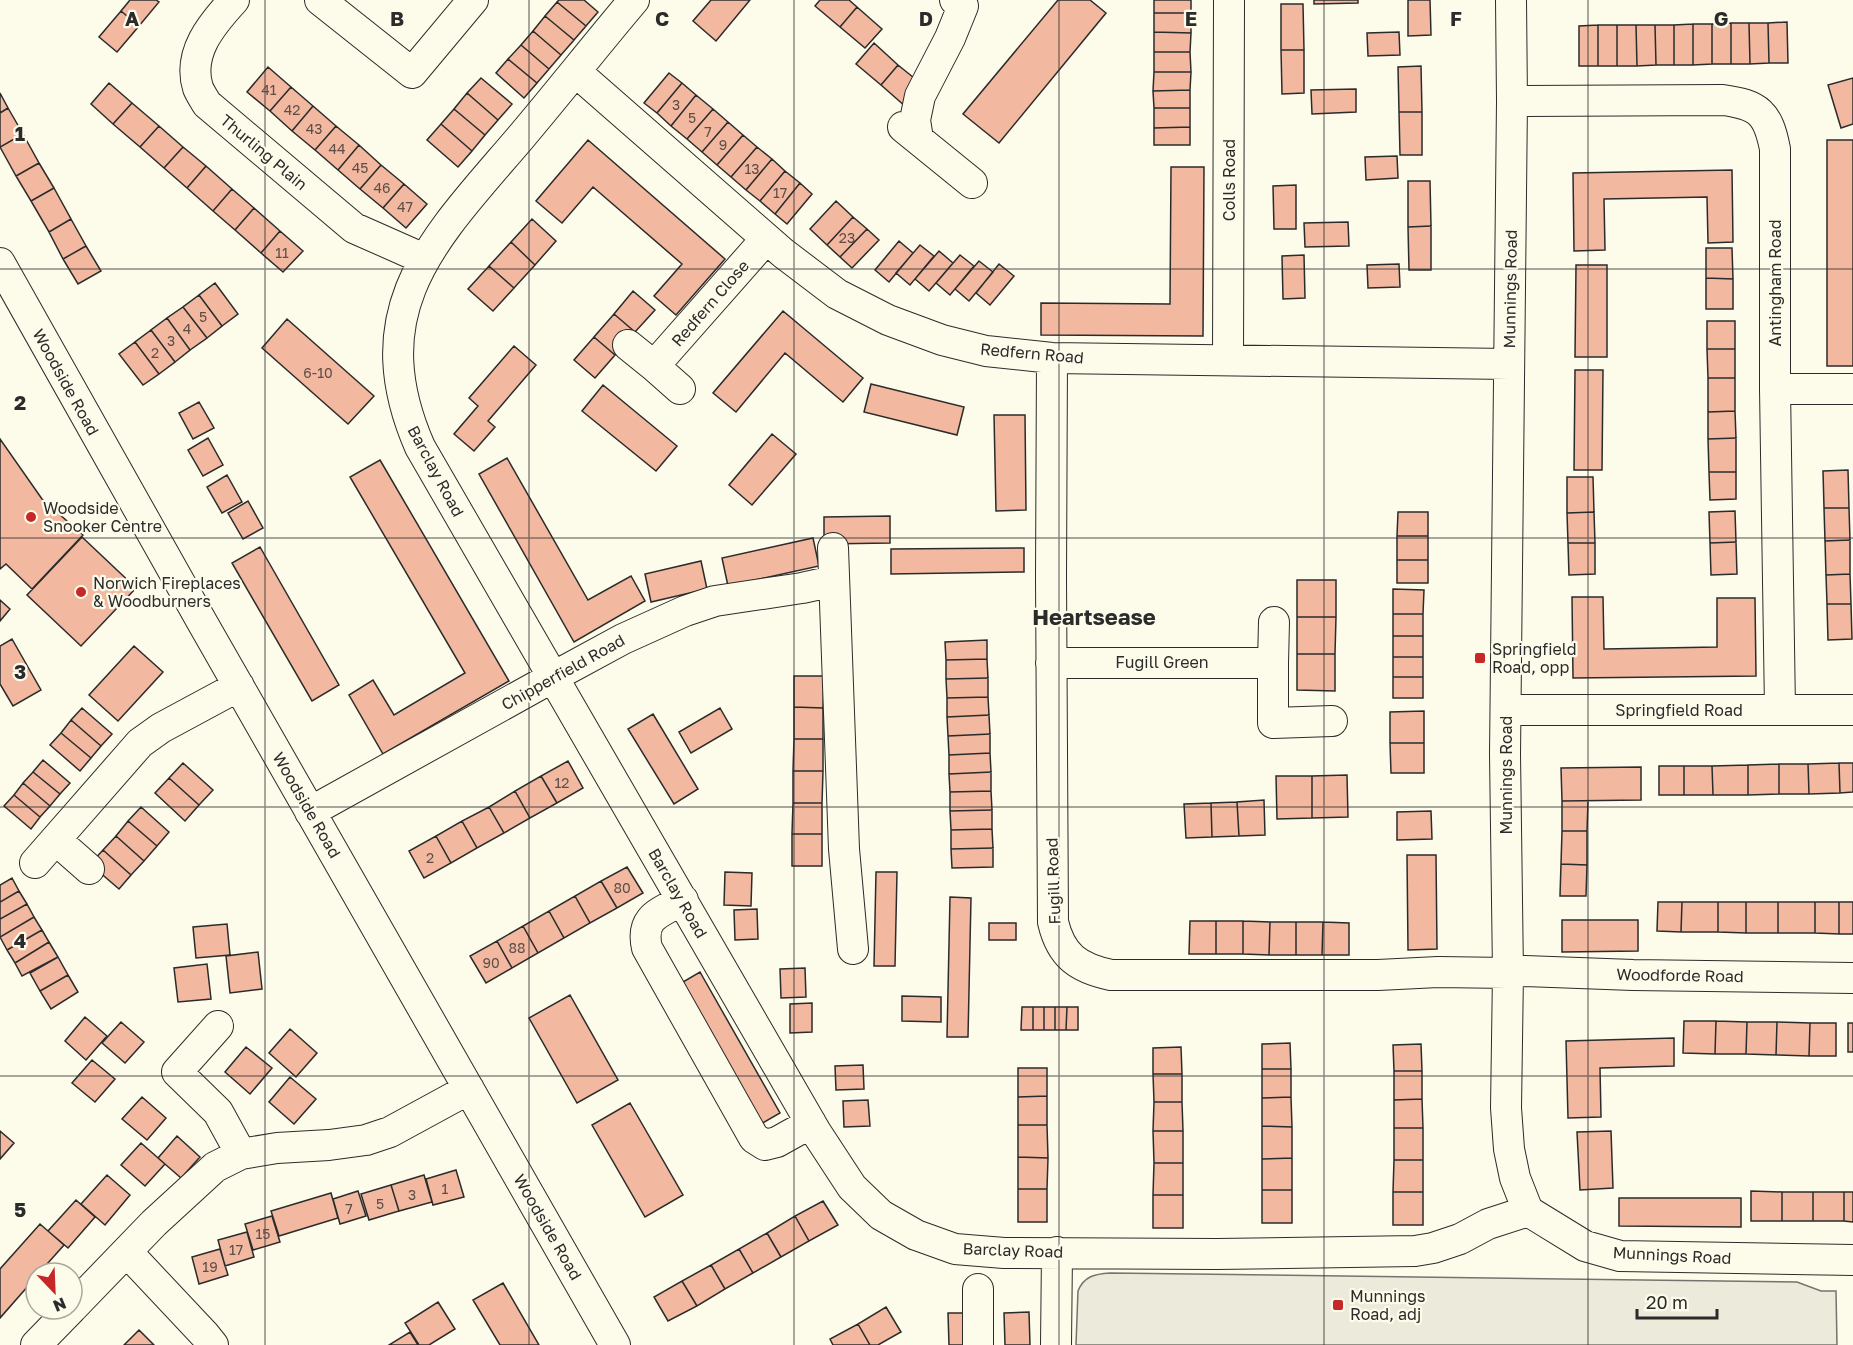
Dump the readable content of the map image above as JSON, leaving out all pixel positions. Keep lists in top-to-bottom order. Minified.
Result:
{"streets":{"street":["Thurling Plain","Colls Road","Antingham Road","Munnings Road","Redfern Close","Redfern Road","Woodside Road","Barclay Road","Fugill Green","Chipperfield Road","Springfield Road","Fugill Road","Woodforde Road"]},"crossings":[["Thurling Plain","Barclay Road"],["Colls Road","Redfern Road"],["Antingham Road","Munnings Road"],["Antingham Road","Springfield Road"],["Munnings Road","Redfern Road"],["Munnings Road","Barclay Road"],["Munnings Road","Springfield Road"],["Munnings Road","Fugill Road"],["Munnings Road","Woodforde Road"],["Redfern Close","Redfern Road"],["Redfern Road","Barclay Road"],["Redfern Road","Fugill Road"],["Woodside Road","Chipperfield Road"],["Barclay Road","Chipperfield Road"],["Fugill Green","Fugill Road"],["Fugill Road","Woodforde Road"]],"districts":["Heartsease"],"places":{"other":["Woodside Snooker Centre","Norwich Fireplaces & Woodburners"],"transit":["Springfield Road, opp","Munnings Road, adj"]},"house_numbers":["41","3","42","5","43","7","9","44","45","13","46","17","47","23","11","5","4","3","2","6-10","12","2","80","88","90","1","3","5","7","15","17","19"],"scale_bar":"20 m","north":"bottom right","grid":{"columns":["A","B","C","D","E","F","G"],"rows":["1","2","3","4","5"]}}
